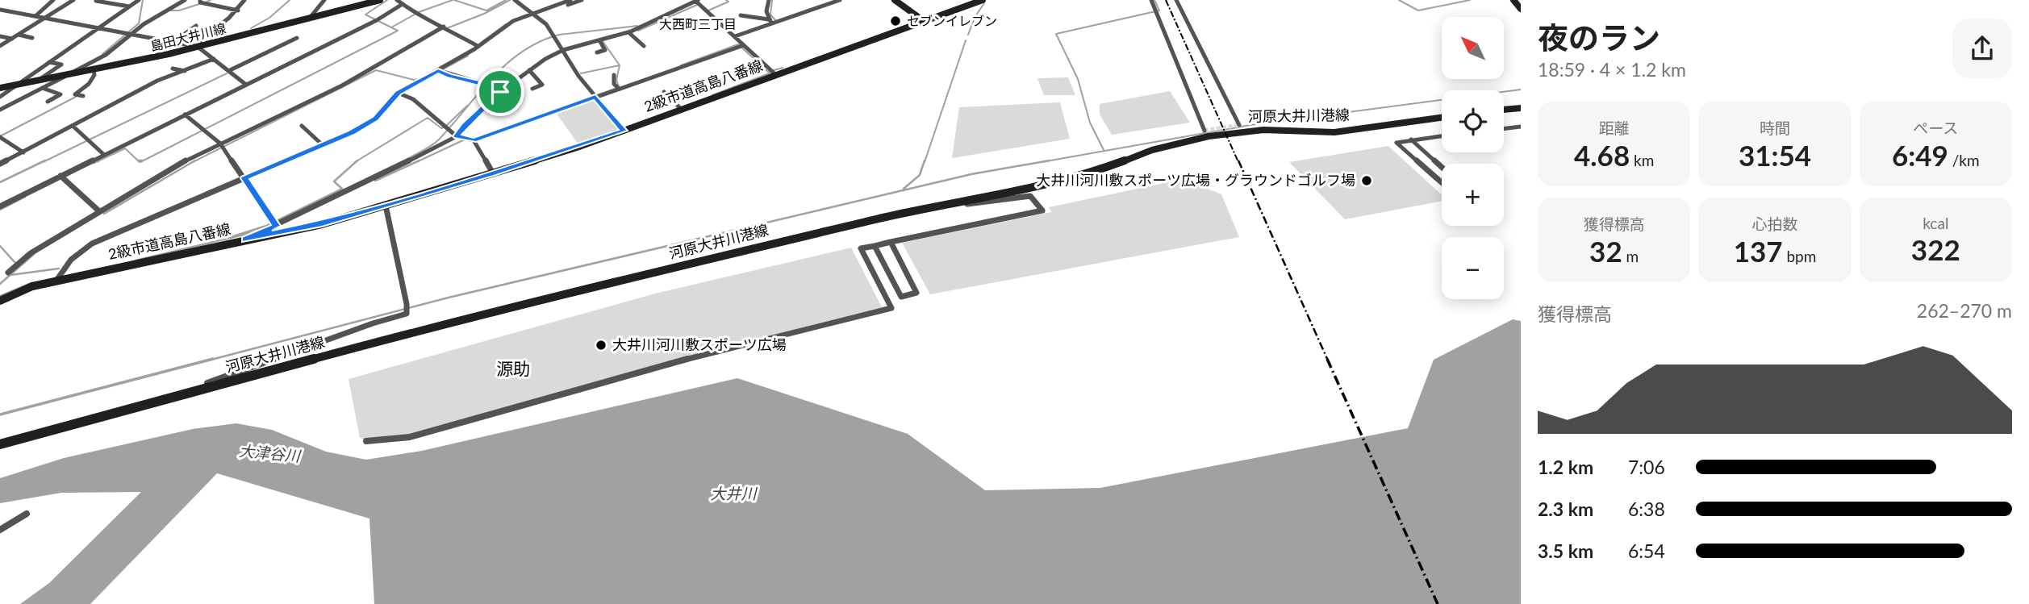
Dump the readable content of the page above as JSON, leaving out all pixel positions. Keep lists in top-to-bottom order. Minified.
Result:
{"streets":{"main road":["島田大井川線","2級市道高島八番線","河原大井川港線"]},"districts":["大西町三丁目","源助"],"water":["大津谷川","大井川"],"places":["セブンイレブン","大井川河川敷スポーツ広場・グラウンドゴルフ場","大井川河川敷スポーツ広場"],"north":"top left","page":{"heading":["夜のラン","18:59 · 4 × 1.2 km"],"map_buttons":["+","−"],"stats":[["距離","4.68 km"],["時間","31:54"],["ペース","6:49 /km"],["獲得標高","32 m"],["心拍数","137 bpm"],["kcal","322"]],"chart":["獲得標高","262–270 m"],"list":[{"name":"1.2 km","note":"7:06"},{"name":"2.3 km","note":"6:38"},{"name":"3.5 km","note":"6:54"}]}}
